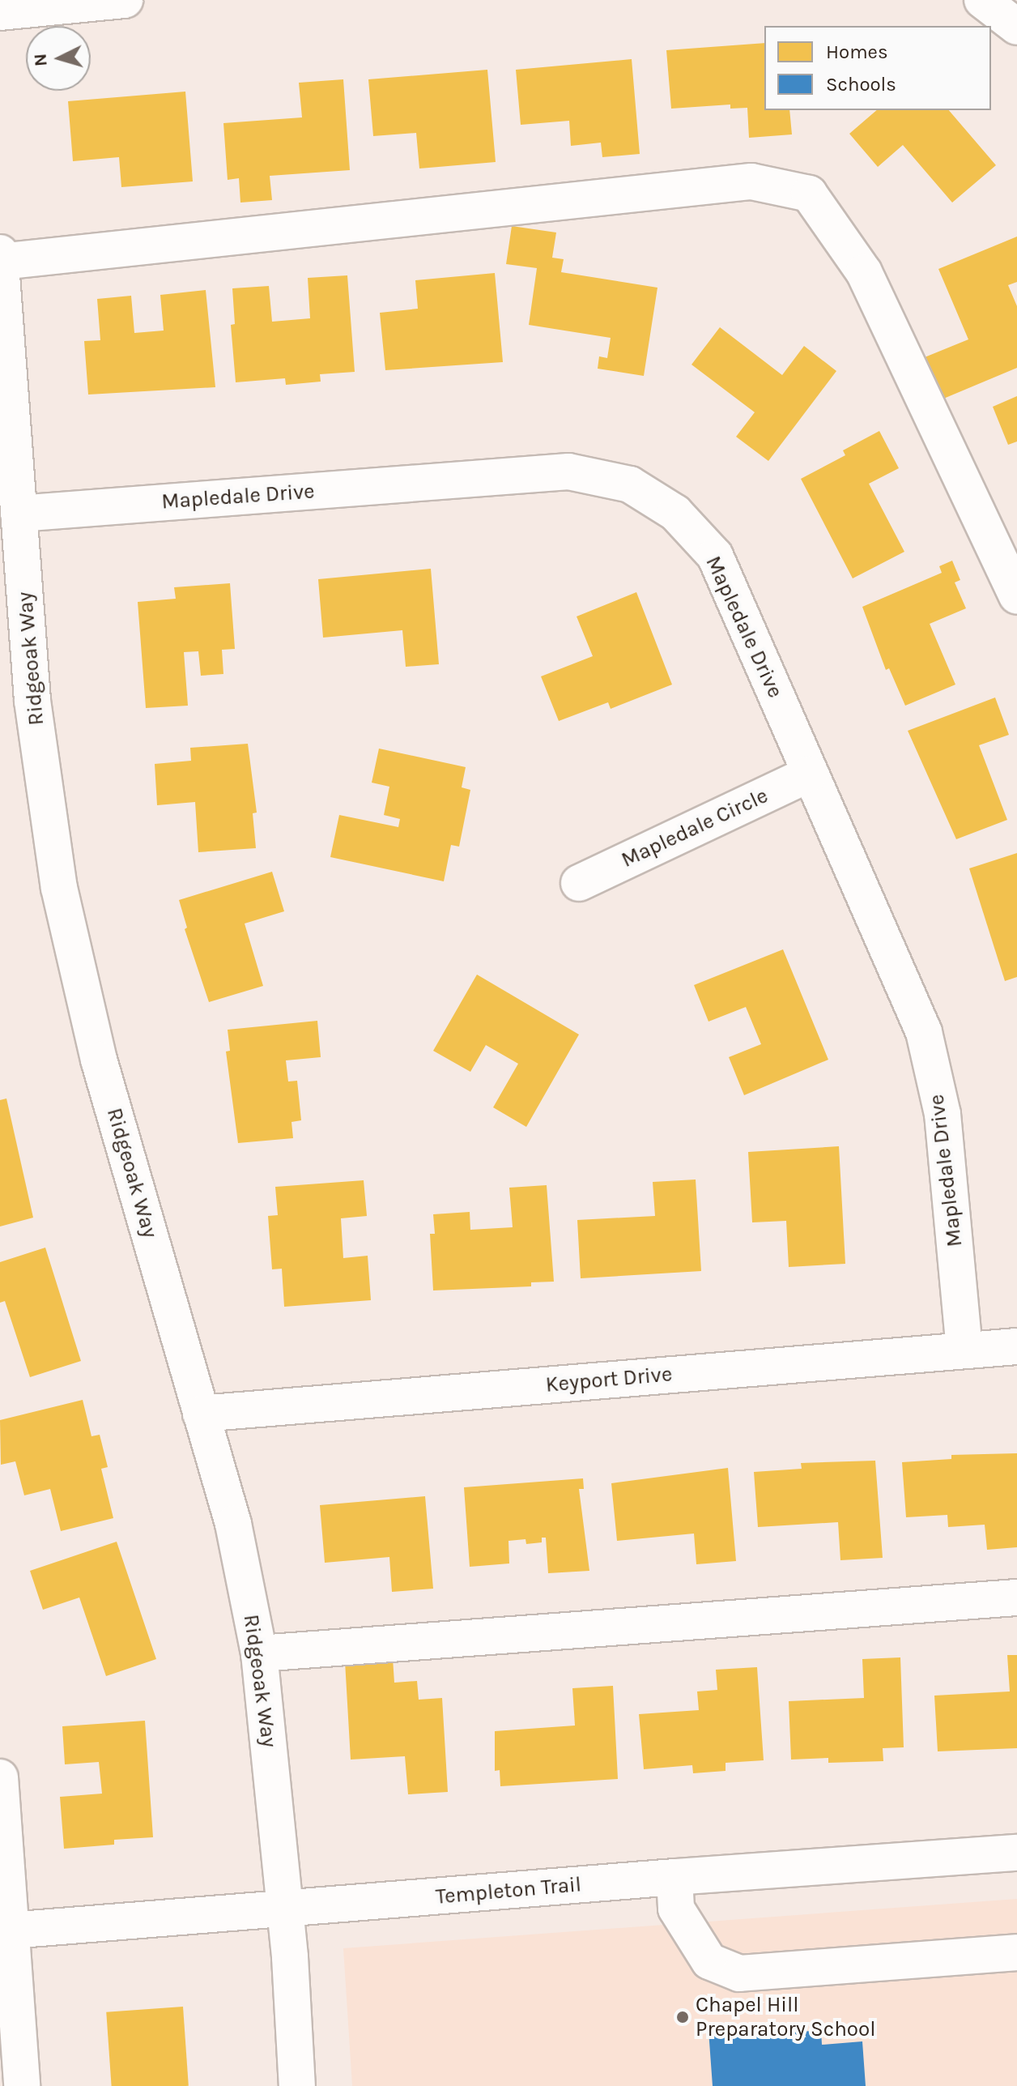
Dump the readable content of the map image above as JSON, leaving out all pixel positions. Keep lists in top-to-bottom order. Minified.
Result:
{"streets":{"street":["Mapledale Drive","Ridgeoak Way","Mapledale Circle","Keyport Drive","Templeton Trail"]},"crossings":[["Mapledale Drive","Ridgeoak Way"],["Mapledale Drive","Mapledale Circle"],["Mapledale Drive","Keyport Drive"],["Ridgeoak Way","Keyport Drive"],["Ridgeoak Way","Templeton Trail"]],"places":["Chapel Hill Preparatory School"],"legend":["Homes","Schools"],"north":"left"}
